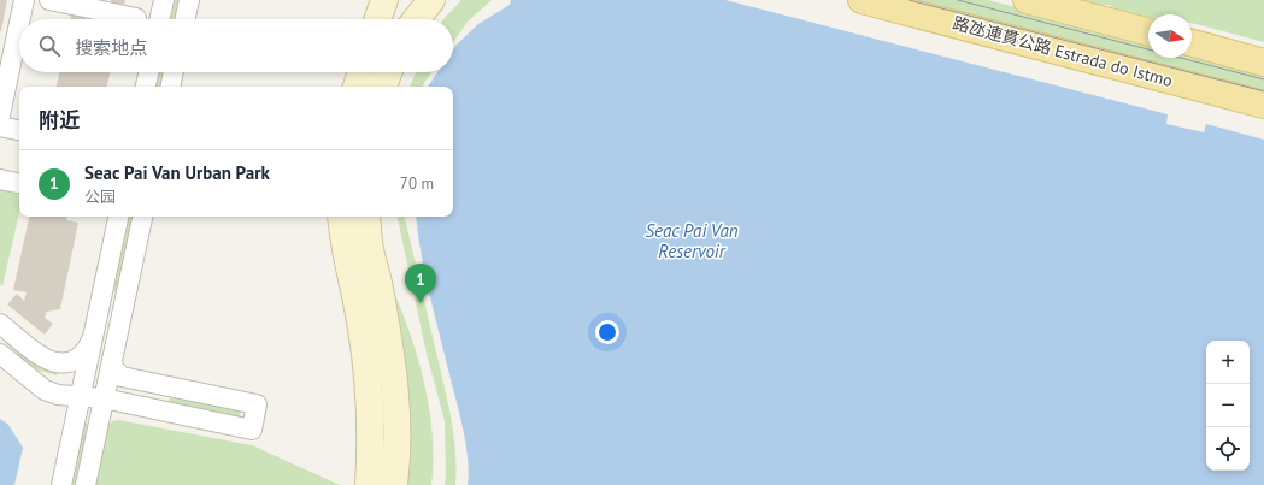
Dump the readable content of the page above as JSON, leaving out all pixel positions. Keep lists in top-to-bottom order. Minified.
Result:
{"streets":{"main road":["路氹連貫公路 Estrada do Istmo"]},"water":["Seac Pai Van Reservoir"],"north":"right","page":{"search":"搜索地点","heading":"附近","list":[{"mark":"1","name":"Seac Pai Van Urban Park","note":"公园","value":"70 m"}],"pins":"1","map_buttons":["+","−"]}}
